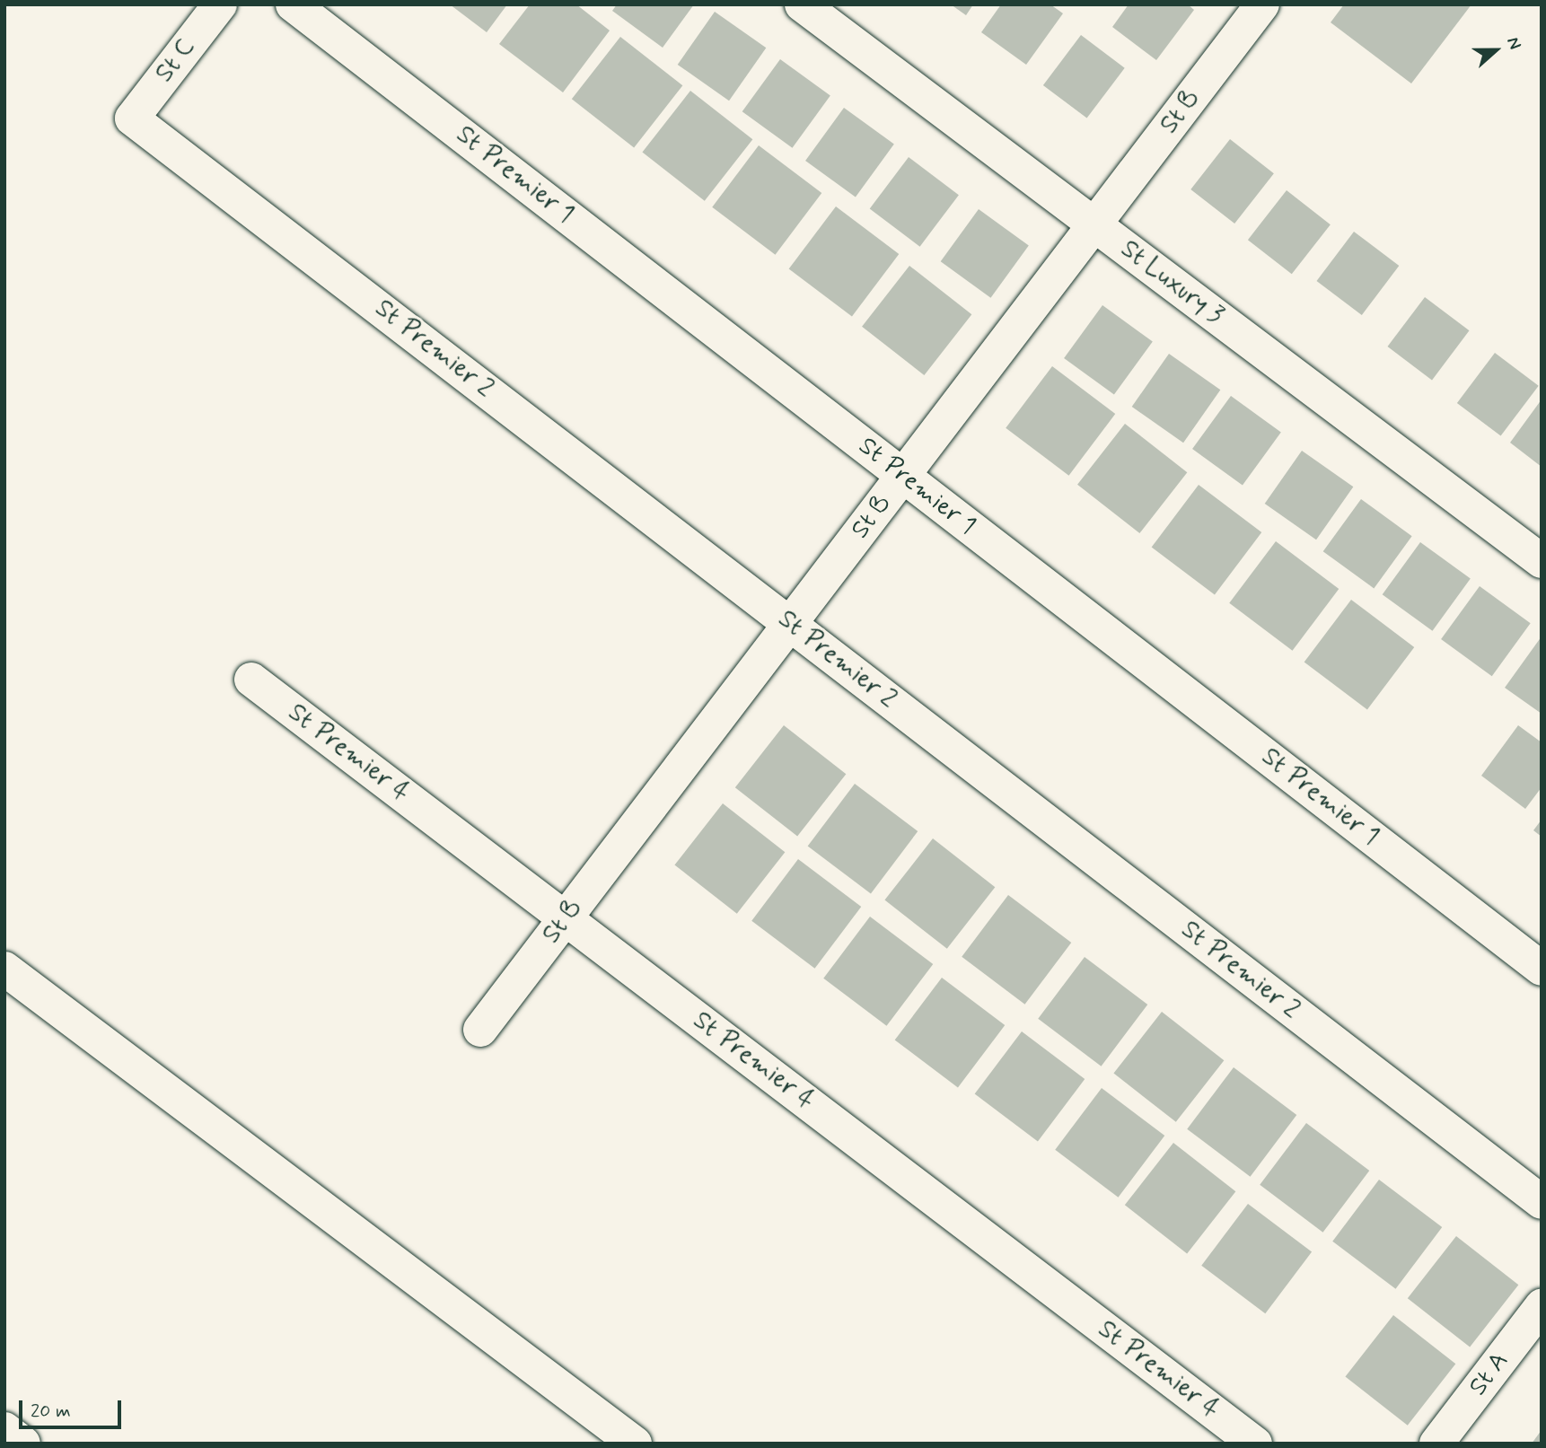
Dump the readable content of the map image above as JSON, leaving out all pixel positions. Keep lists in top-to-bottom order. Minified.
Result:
{"streets":{"street":["St C","St B","St Premier 1","St Luxury 3","St Premier 2","St Premier 4","St A"]},"crossings":[["St C","St Premier 2"],["St B","St Premier 1"],["St B","St Luxury 3"],["St B","St Premier 2"],["St B","St Premier 4"]],"scale_bar":"20 m","north":"right"}
